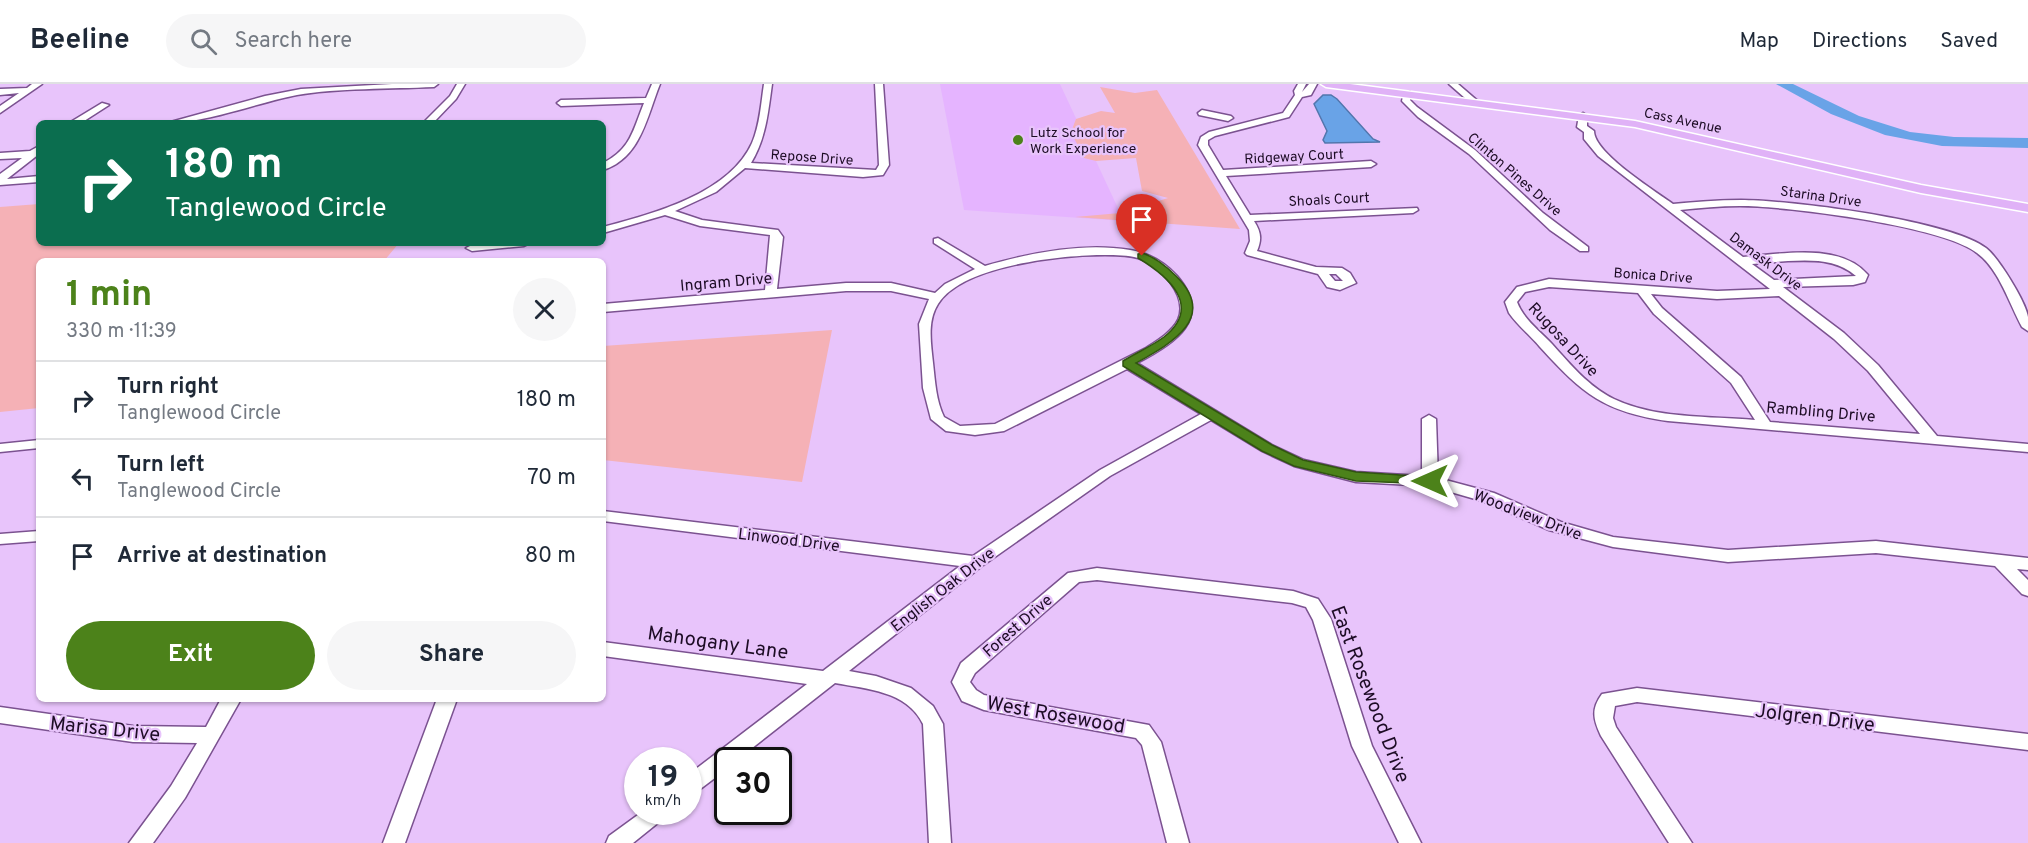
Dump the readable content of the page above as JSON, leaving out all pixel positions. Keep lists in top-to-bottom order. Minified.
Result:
{"streets":{"main road":["Cass Avenue"],"street":["Ridgeway Court","Repose Drive","Clinton Pines Drive","Starina Drive","Shoals Court","Damask Drive","Bonica Drive","Ingram Drive","Rugosa Drive","Rambling Drive","Woodview Drive","Linwood Drive","English Oak Drive","Forest Drive","Mahogany Lane","East Rosewood Drive","West Rosewood","Jolgren Drive","Marisa Drive"]},"crossings":[["Cass Avenue","Clinton Pines Drive"],["Cass Avenue","Damask Drive"],["Starina Drive","Damask Drive"],["Damask Drive","Bonica Drive"],["Damask Drive","Rambling Drive"],["Bonica Drive","Rugosa Drive"],["Rugosa Drive","Rambling Drive"],["Woodview Drive","English Oak Drive"],["Linwood Drive","English Oak Drive"],["English Oak Drive","Mahogany Lane"],["Forest Drive","East Rosewood Drive"],["Forest Drive","West Rosewood"]],"places":["Lutz School for Work Experience"],"page":{"header":"Beeline","search":"Search here","nav":["Map","Directions","Saved"],"turn":["180 m","Tanglewood Circle"],"heading":["1 min","330 m · 11:39"],"list":[{"name":"Turn right","note":"Tanglewood Circle","value":"180 m"},{"name":"Turn left","note":"Tanglewood Circle","value":"70 m"},{"name":"Arrive at destination","value":"80 m"}],"buttons":["Exit","Share"],"speed":"19 km/h","limit":"30"}}
